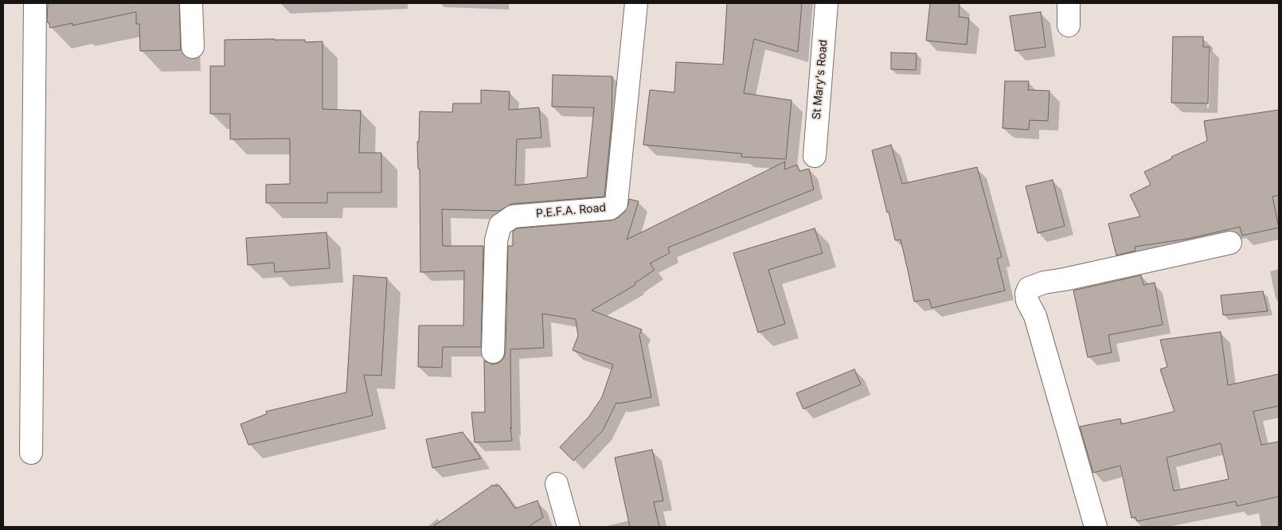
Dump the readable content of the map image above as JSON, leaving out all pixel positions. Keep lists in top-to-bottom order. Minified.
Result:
{"streets":{"street":["St Mary's Road","P.E.F.A. Road"]}}
